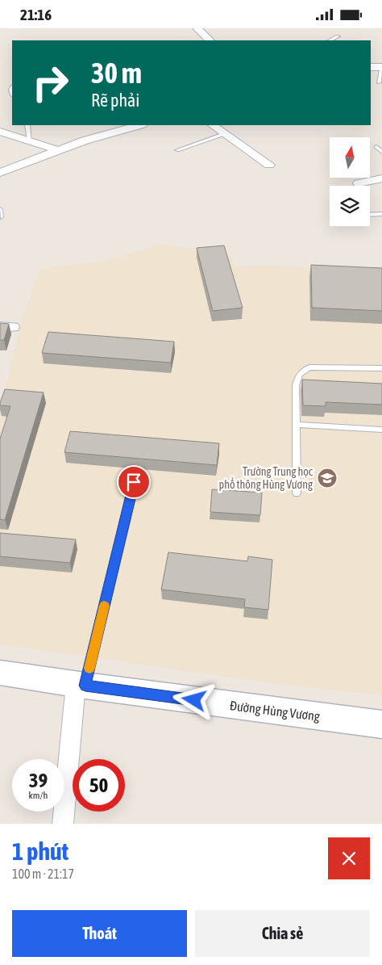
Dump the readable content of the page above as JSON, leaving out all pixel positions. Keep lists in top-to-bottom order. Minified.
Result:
{"streets":{"main road":["Đường Hùng Vương"]},"places":{"school or university":["Trường Trung học phổ thông Hùng Vương"]},"north":"top","page":{"status":"21:16","turn":["30 m","Rẽ phải"],"speed":"39 km/h","limit":"50","heading":["1 phút","100 m · 21:17"],"buttons":["Thoát","Chia sẻ"]}}
